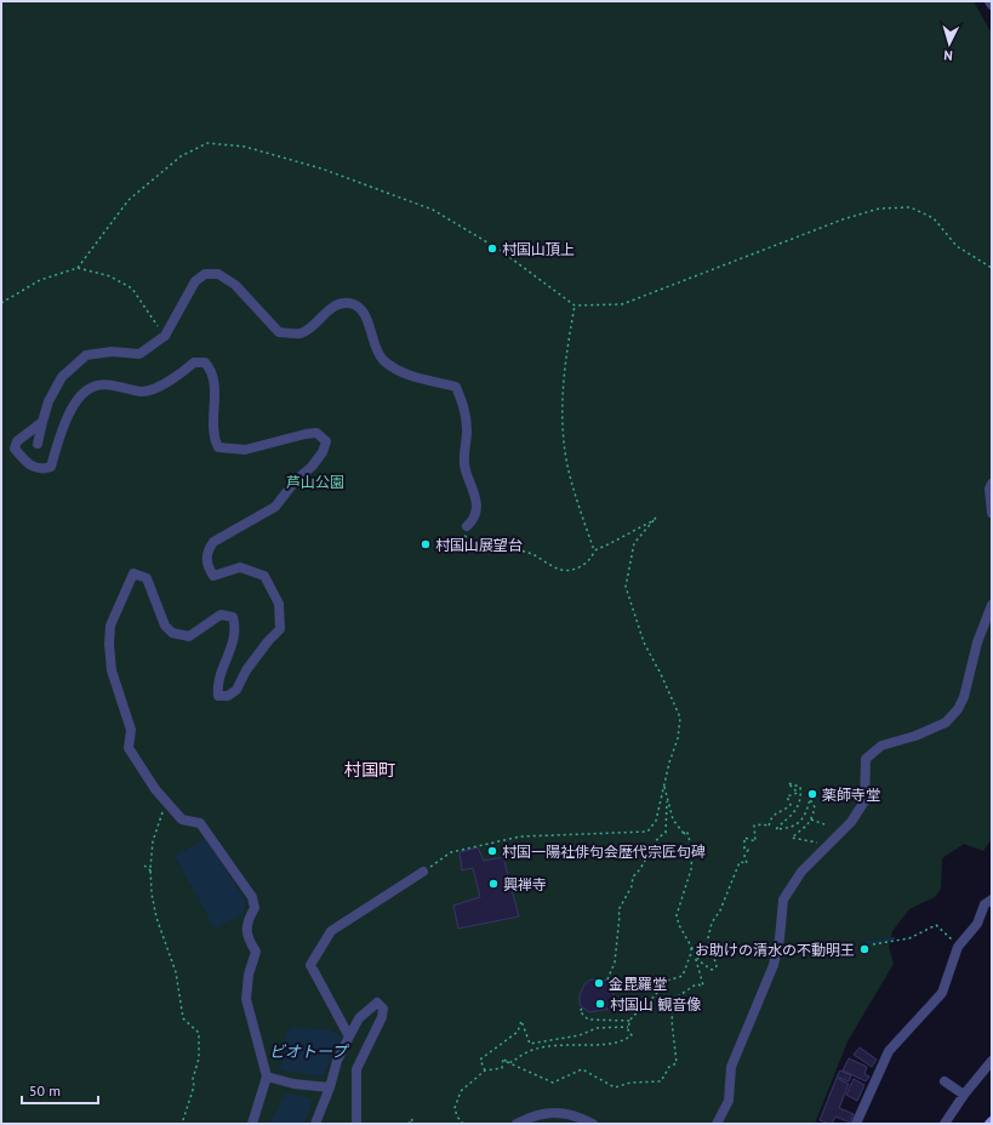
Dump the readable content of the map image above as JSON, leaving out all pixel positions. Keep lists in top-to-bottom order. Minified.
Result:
{"districts":["村国町"],"water":["ビオトープ"],"parks":["芦山公園"],"places":["村国山頂上","村国山展望台","薬師寺堂","村国一陽社俳句会歴代宗匠句碑","興禅寺","お助けの清水の不動明王","金毘羅堂","村国山 観音像"],"scale_bar":"50 m","north":"bottom"}
